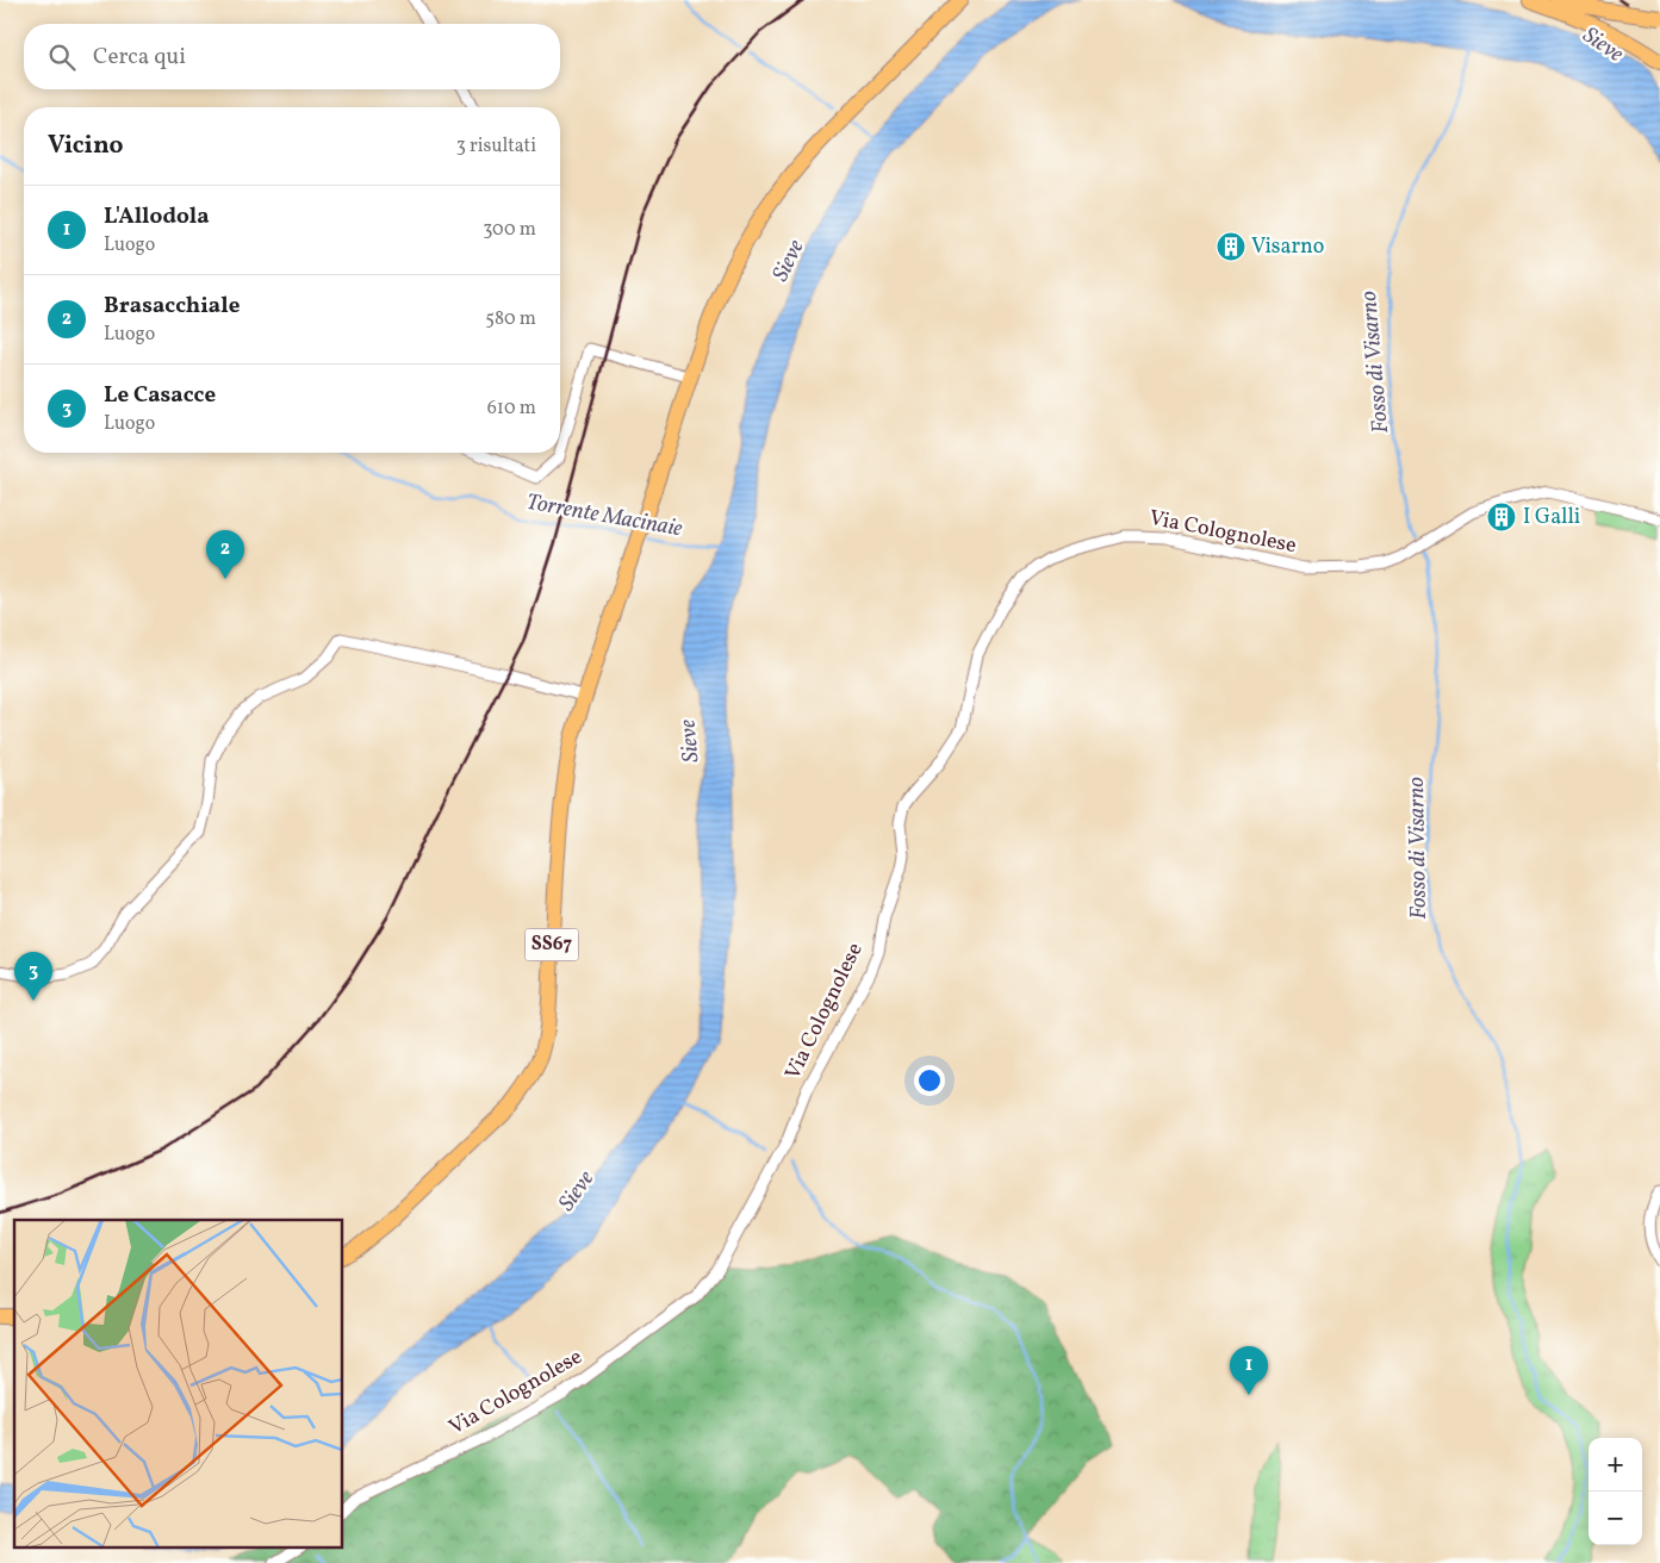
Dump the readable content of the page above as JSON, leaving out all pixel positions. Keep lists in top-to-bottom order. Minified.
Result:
{"streets":{"main road":["SS67"],"street":["Via Colognolese"]},"water":["Sieve","Fosso di Visarno","Torrente Macinaie"],"places":{"building":["Visarno","I Galli"]},"page":{"search":"Cerca qui","heading":["Vicino","3 risultati"],"list":[{"mark":"1","name":"L'Allodola","note":"Luogo","value":"300 m"},{"mark":"2","name":"Brasacchiale","note":"Luogo","value":"580 m"},{"mark":"3","name":"Le Casacce","note":"Luogo","value":"610 m"}],"pins":["2","3","1"],"map_buttons":["+","−"]}}
